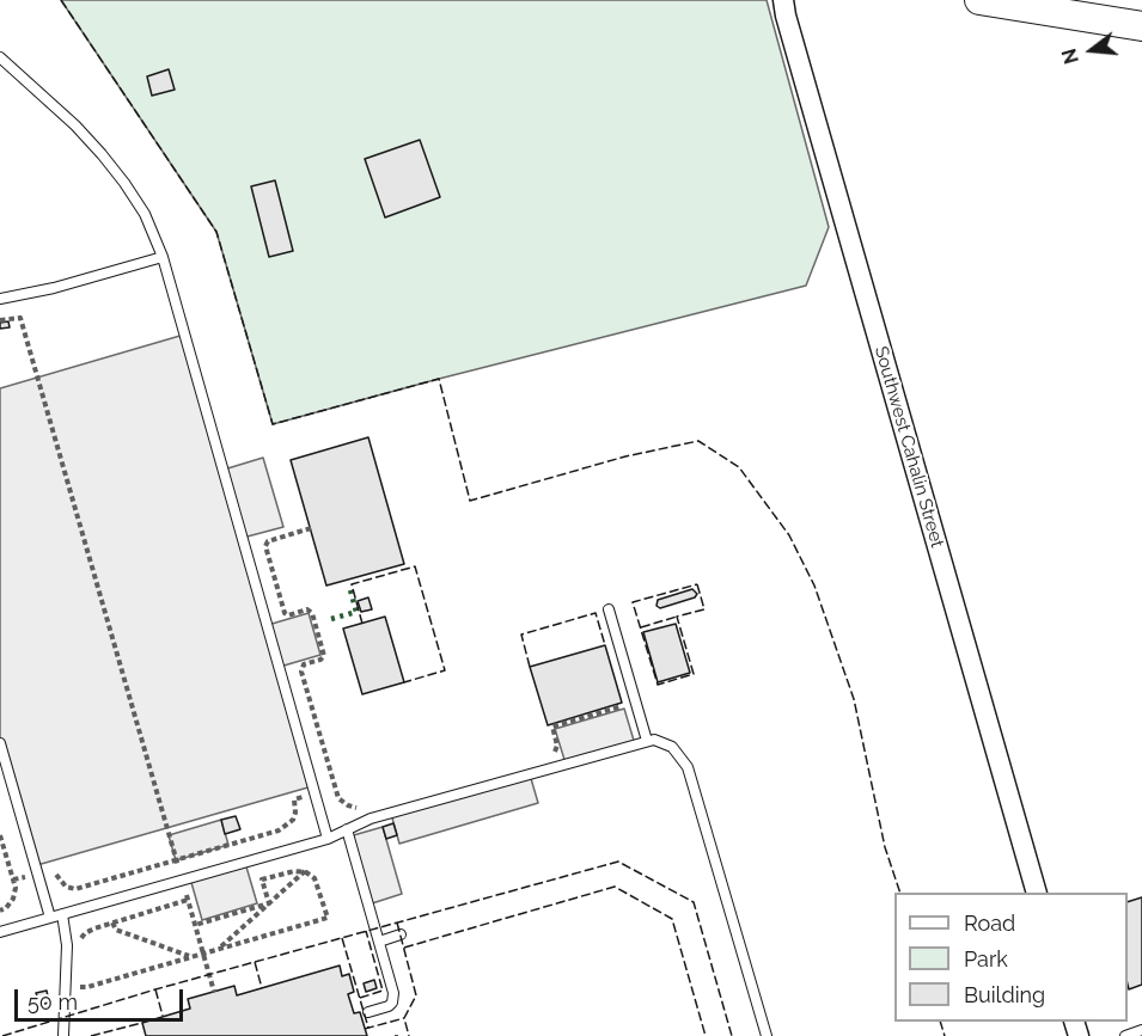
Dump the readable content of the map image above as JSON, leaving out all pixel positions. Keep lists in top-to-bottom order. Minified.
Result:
{"streets":{"street":["Southwest Cahalin Street"]},"legend":["Road","Park","Building"],"scale_bar":"50 m","north":"left"}
